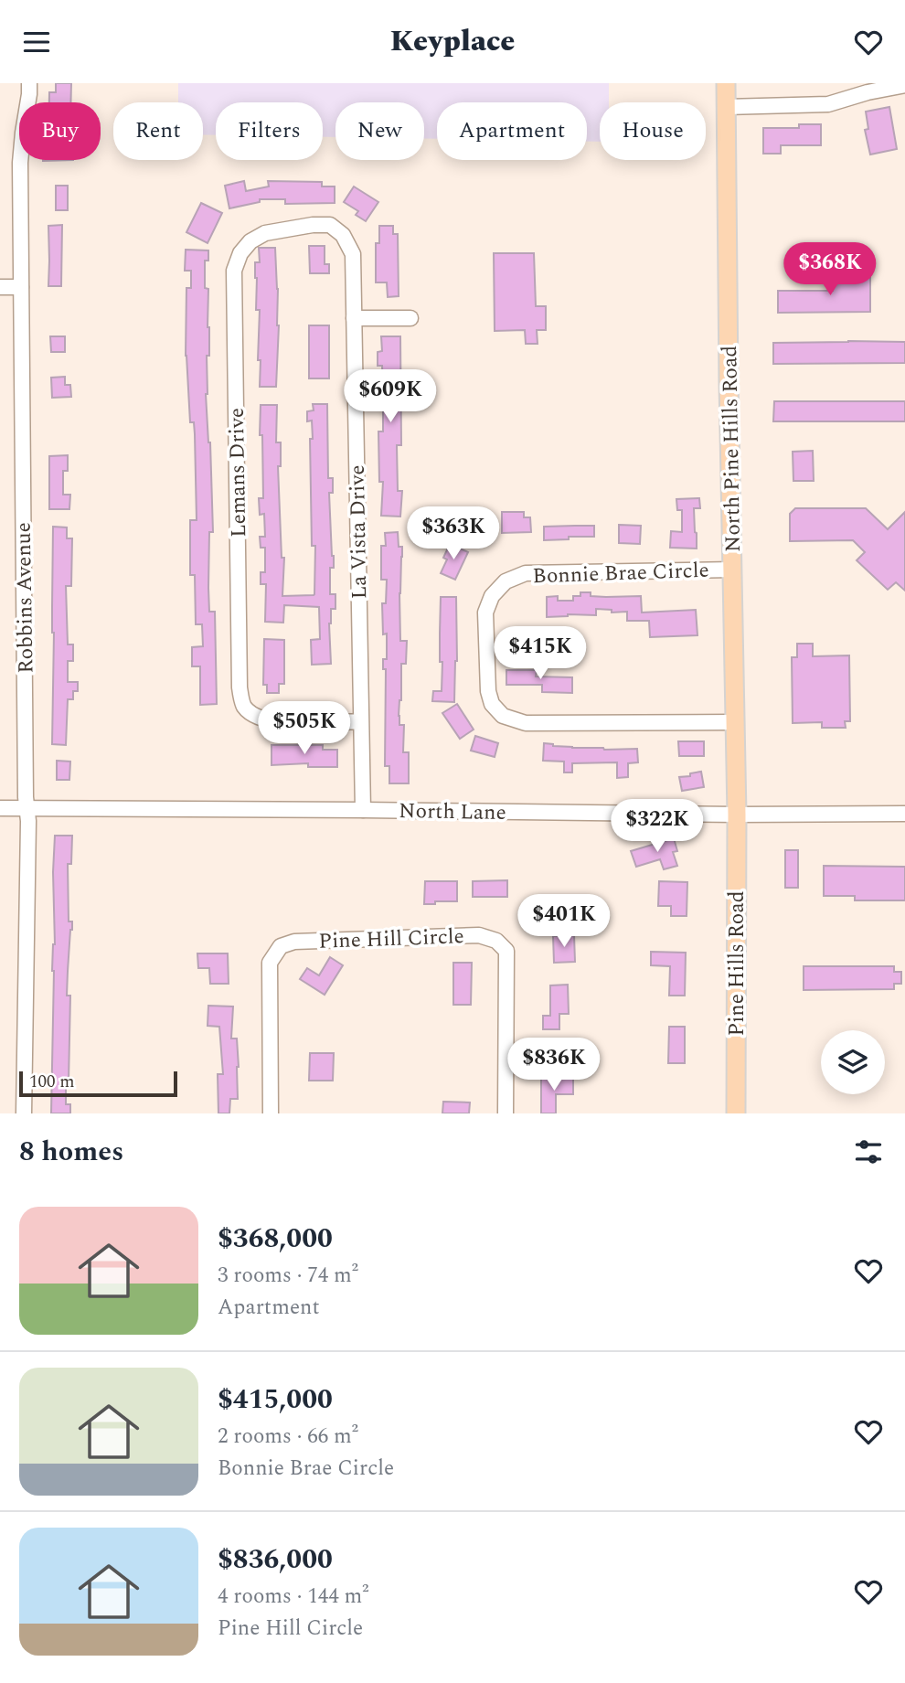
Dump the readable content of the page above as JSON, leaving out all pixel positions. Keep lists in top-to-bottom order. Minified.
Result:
{"streets":{"main road":["North Pine Hills Road","Pine Hills Road"],"street":["Lemans Drive","La Vista Drive","Bonnie Brae Circle","Robbins Avenue","North Lane","Pine Hill Circle"]},"crossings":[["North Pine Hills Road","Bonnie Brae Circle"],["North Pine Hills Road","North Lane"],["North Pine Hills Road","Pine Hills Road"],["Lemans Drive","La Vista Drive"],["La Vista Drive","North Lane"],["Robbins Avenue","North Lane"],["North Lane","Pine Hills Road"]],"scale_bar":"100 m","page":{"header":"Keyplace","chip":["Buy","Rent","Filters","New","Apartment","House"],"price":["$368K","$609K","$363K","$415K","$505K","$322K","$401K","$836K"],"scale":"100 m","heading":"8 homes","list":[{"name":"$368,000","note":"3 rooms · 74 m² · Apartment"},{"name":"$415,000","note":"2 rooms · 66 m² · Bonnie Brae Circle"},{"name":"$836,000","note":"4 rooms · 144 m² · Pine Hill Circle"}]}}
